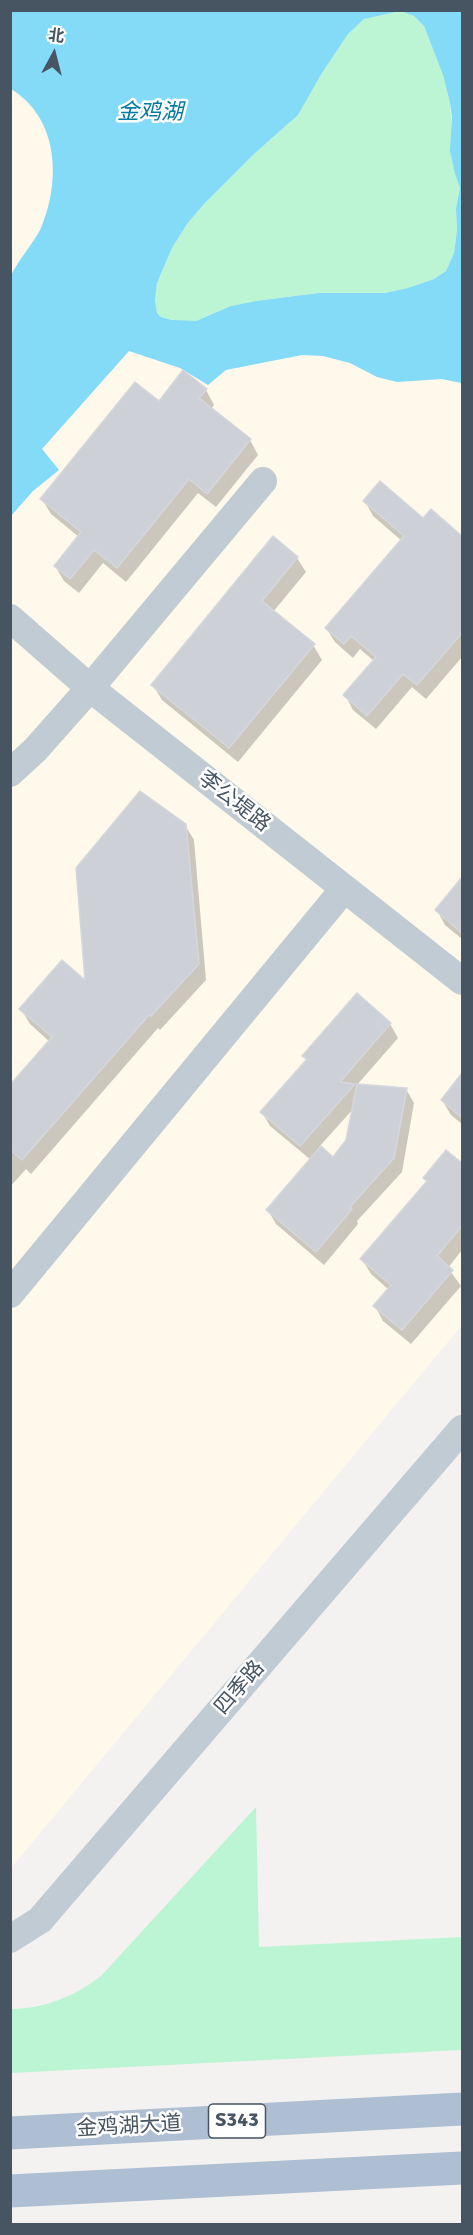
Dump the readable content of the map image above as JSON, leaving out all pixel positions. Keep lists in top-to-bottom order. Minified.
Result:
{"streets":{"main road":["S343","金鸡湖大道"],"street":["李公堤路","四季路"]},"water":["金鸡湖"],"north":"top"}
